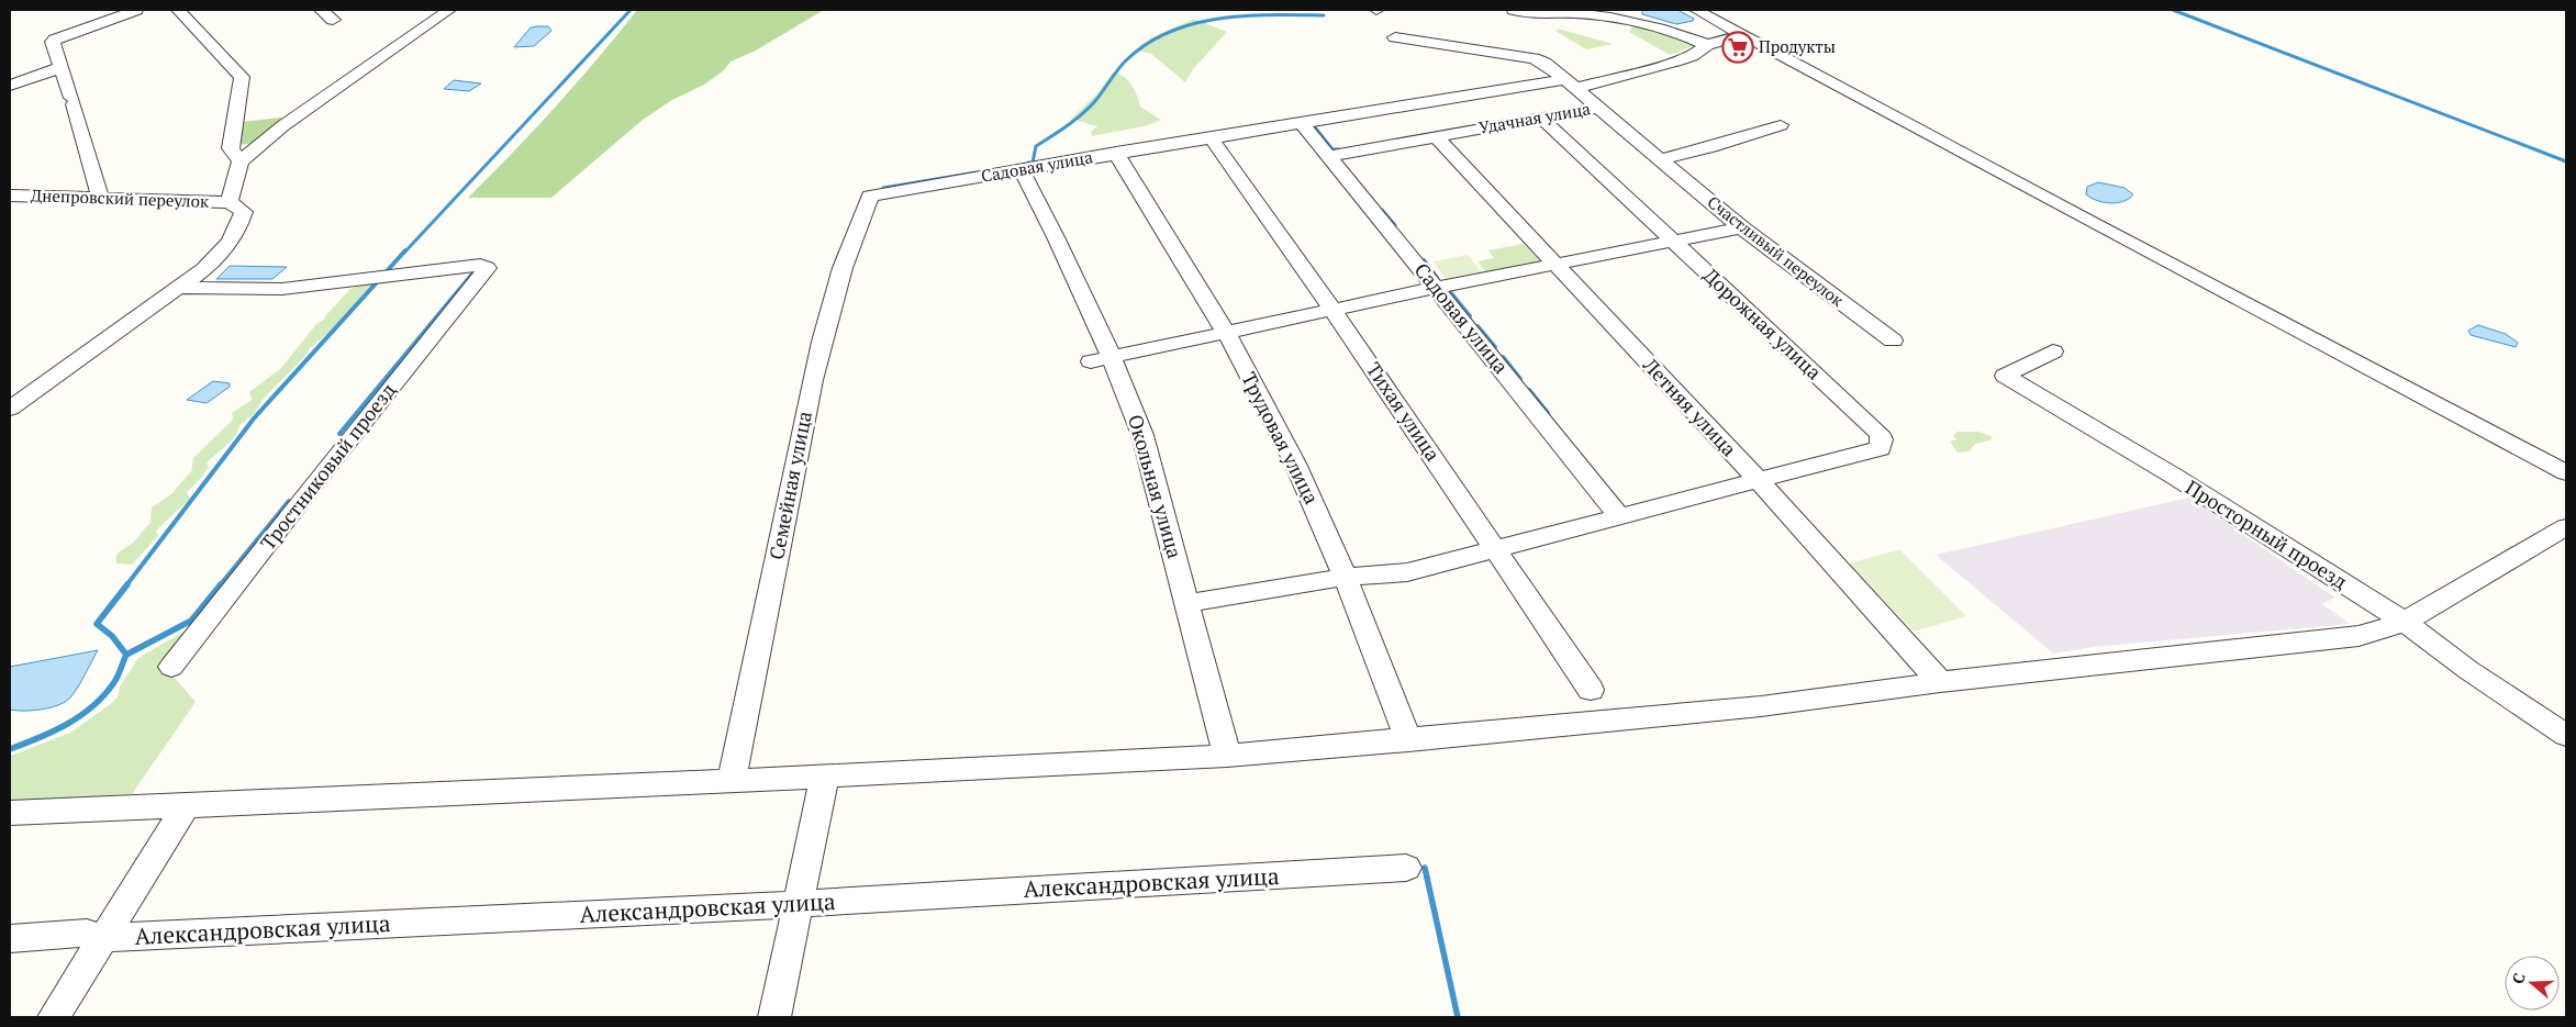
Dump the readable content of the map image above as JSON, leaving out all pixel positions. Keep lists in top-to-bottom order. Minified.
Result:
{"streets":{"street":["Удачная улица","Садовая улица","Днепровский переулок","Счастливый переулок","Дорожная улица","Летняя улица","Тихая улица","Трудовая улица","Тростниковый проезд","Семейная улица","Окольная улица","Просторный проезд","Александровская улица"]},"crossings":[["Удачная улица","Садовая улица"],["Удачная улица","Счастливый переулок"],["Удачная улица","Дорожная улица"],["Удачная улица","Летняя улица"],["Садовая улица","Тихая улица"],["Садовая улица","Трудовая улица"],["Садовая улица","Семейная улица"],["Садовая улица","Окольная улица"],["Дорожная улица","Летняя улица"]],"places":{"supermarket":["Продукты"]},"north":"left"}
